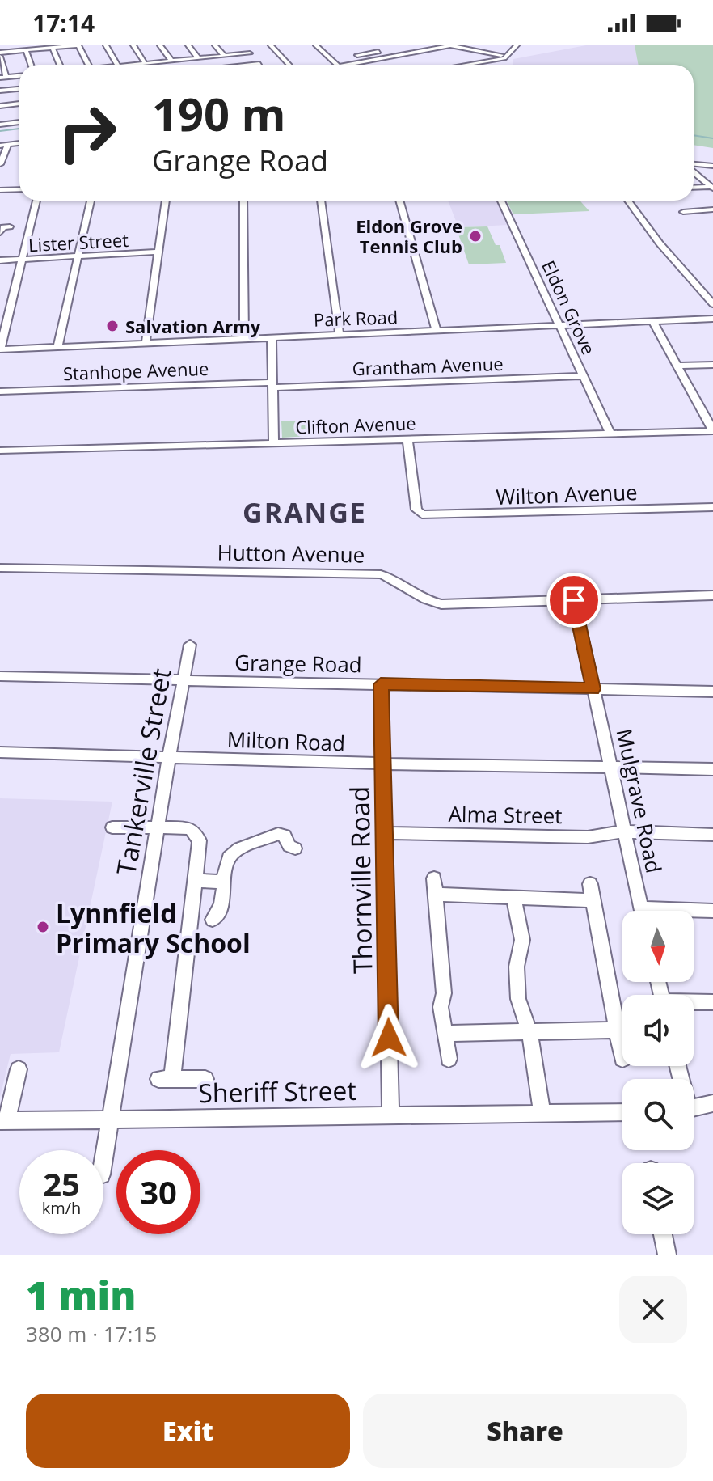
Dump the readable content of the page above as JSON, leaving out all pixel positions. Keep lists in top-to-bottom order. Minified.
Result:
{"streets":{"street":["Lister Street","Eldon Grove","Park Road","Grantham Avenue","Stanhope Avenue","Clifton Avenue","Wilton Avenue","Hutton Avenue","Grange Road","Milton Road","Tankerville Street","Mulgrave Road","Alma Street","Thornville Road","Sheriff Street"]},"crossings":[["Eldon Grove","Park Road"],["Eldon Grove","Grantham Avenue"],["Eldon Grove","Clifton Avenue"],["Grantham Avenue","Stanhope Avenue"],["Clifton Avenue","Wilton Avenue"],["Grange Road","Tankerville Street"],["Grange Road","Mulgrave Road"],["Grange Road","Thornville Road"],["Milton Road","Tankerville Street"],["Milton Road","Mulgrave Road"],["Milton Road","Thornville Road"],["Tankerville Street","Sheriff Street"],["Mulgrave Road","Alma Street"],["Alma Street","Thornville Road"],["Thornville Road","Sheriff Street"]],"districts":["GRANGE"],"places":["Eldon Grove Tennis Club","Salvation Army","Lynnfield Primary School"],"north":"bottom","page":{"status":"17:14","turn":["190 m","Grange Road"],"speed":"25 km/h","limit":"30","heading":["1 min","380 m · 17:15"],"buttons":["Exit","Share"]}}
